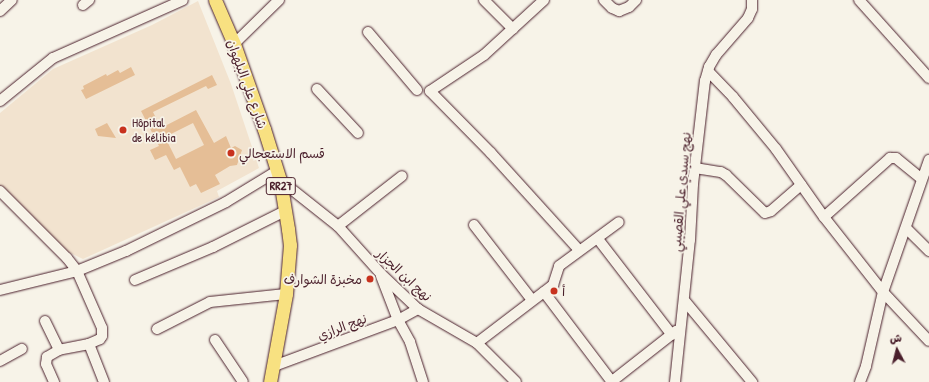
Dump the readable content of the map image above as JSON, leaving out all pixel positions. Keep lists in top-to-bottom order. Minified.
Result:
{"streets":{"main road":["شارع علي البلهوان","RR27"],"street":["نهج سيدي علي القصيبي","نهج ابن الجزار","نهج الرازي"]},"crossings":[["شارع علي البلهوان","نهج ابن الجزار"],["شارع علي البلهوان","نهج الرازي"],["نهج ابن الجزار","نهج الرازي"]],"places":["Hôpital de kélibia","قسم الاستعجالي","مخبزة الشوارف","أ"],"north":"top"}
